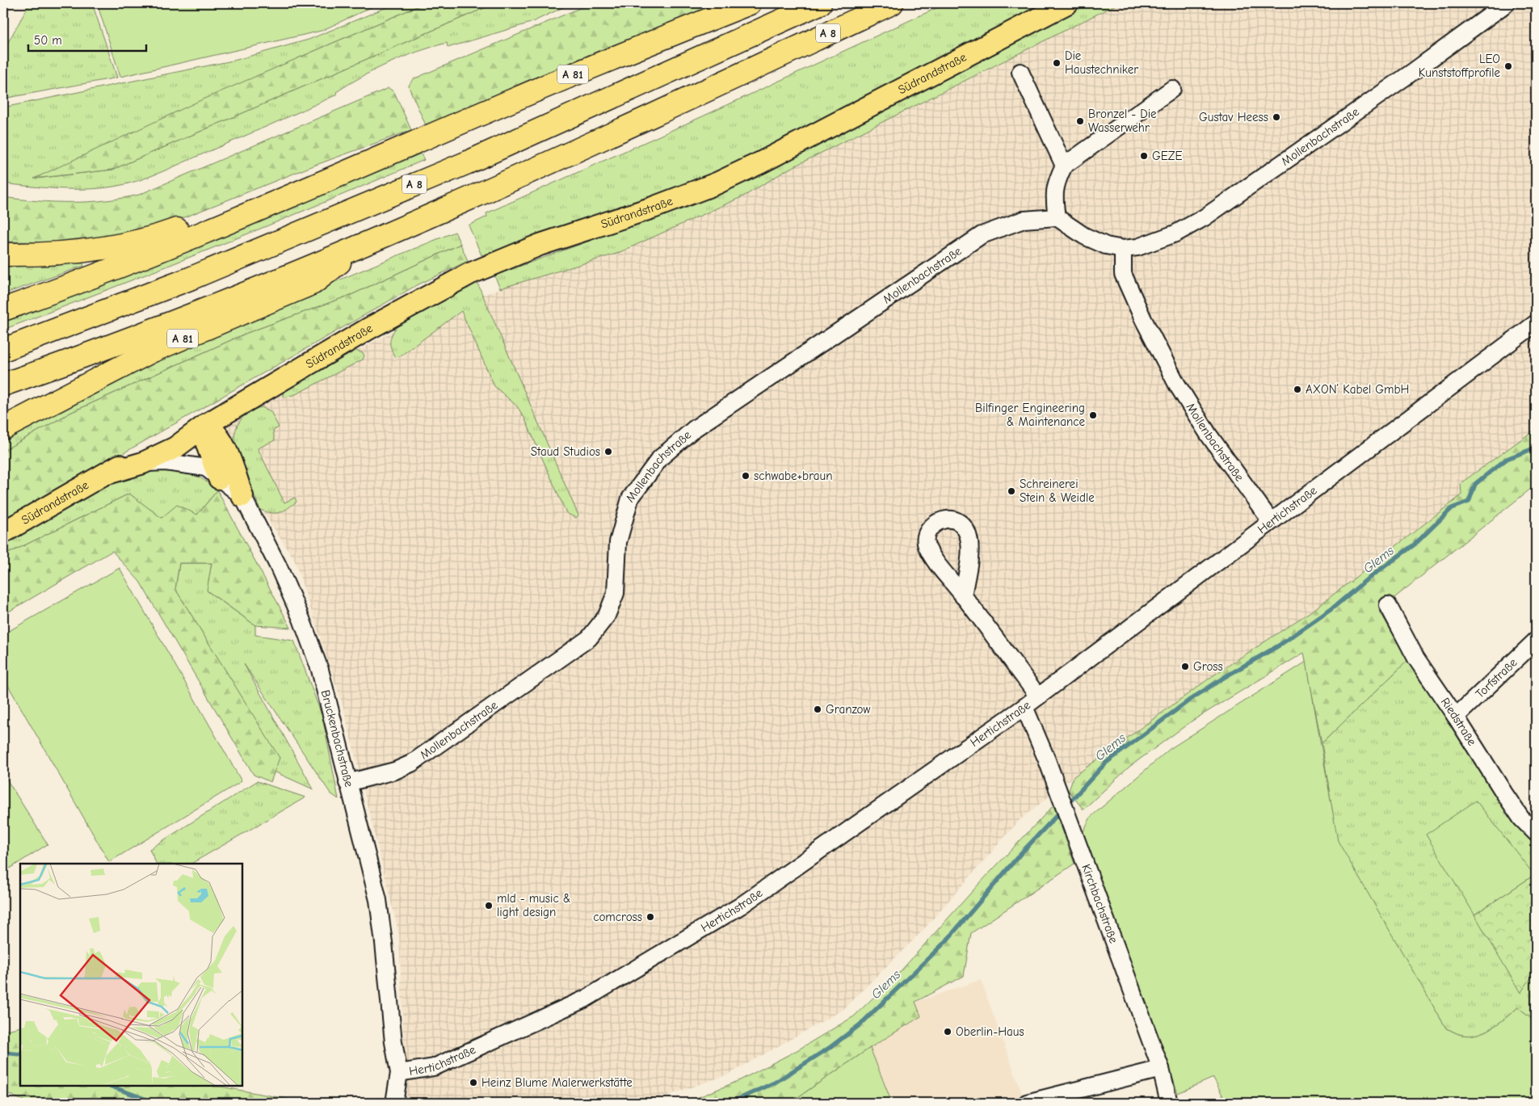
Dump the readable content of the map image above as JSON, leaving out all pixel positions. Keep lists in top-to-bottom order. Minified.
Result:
{"streets":{"highway":["A 8","A 81"],"main road":["Südrandstraße"],"street":["Mollenbachstraße","Hertichstraße","Torfstraße","Riedstraße","Bruckenbachstraße","Kirchbachstraße"]},"crossings":[["A 8","A 81"],["Südrandstraße","Bruckenbachstraße"],["Mollenbachstraße","Hertichstraße"],["Mollenbachstraße","Bruckenbachstraße"],["Hertichstraße","Bruckenbachstraße"],["Hertichstraße","Kirchbachstraße"],["Torfstraße","Riedstraße"]],"water":["Glems"],"places":["Die Haustechniker","LEO Kunststoffprofile","Gustav Heess","Bronzel - Die Wasserwehr","GEZE","AXON’ Kabel GmbH","Bilfinger Engineering & Maintenance","Staud Studios","schwabe+braun","Schreinerei Stein & Weidle","Gross","Granzow","mld - music & light design","comcross","Oberlin-Haus","Heinz Blume Malerwerkstätte"],"scale_bar":"50 m"}
